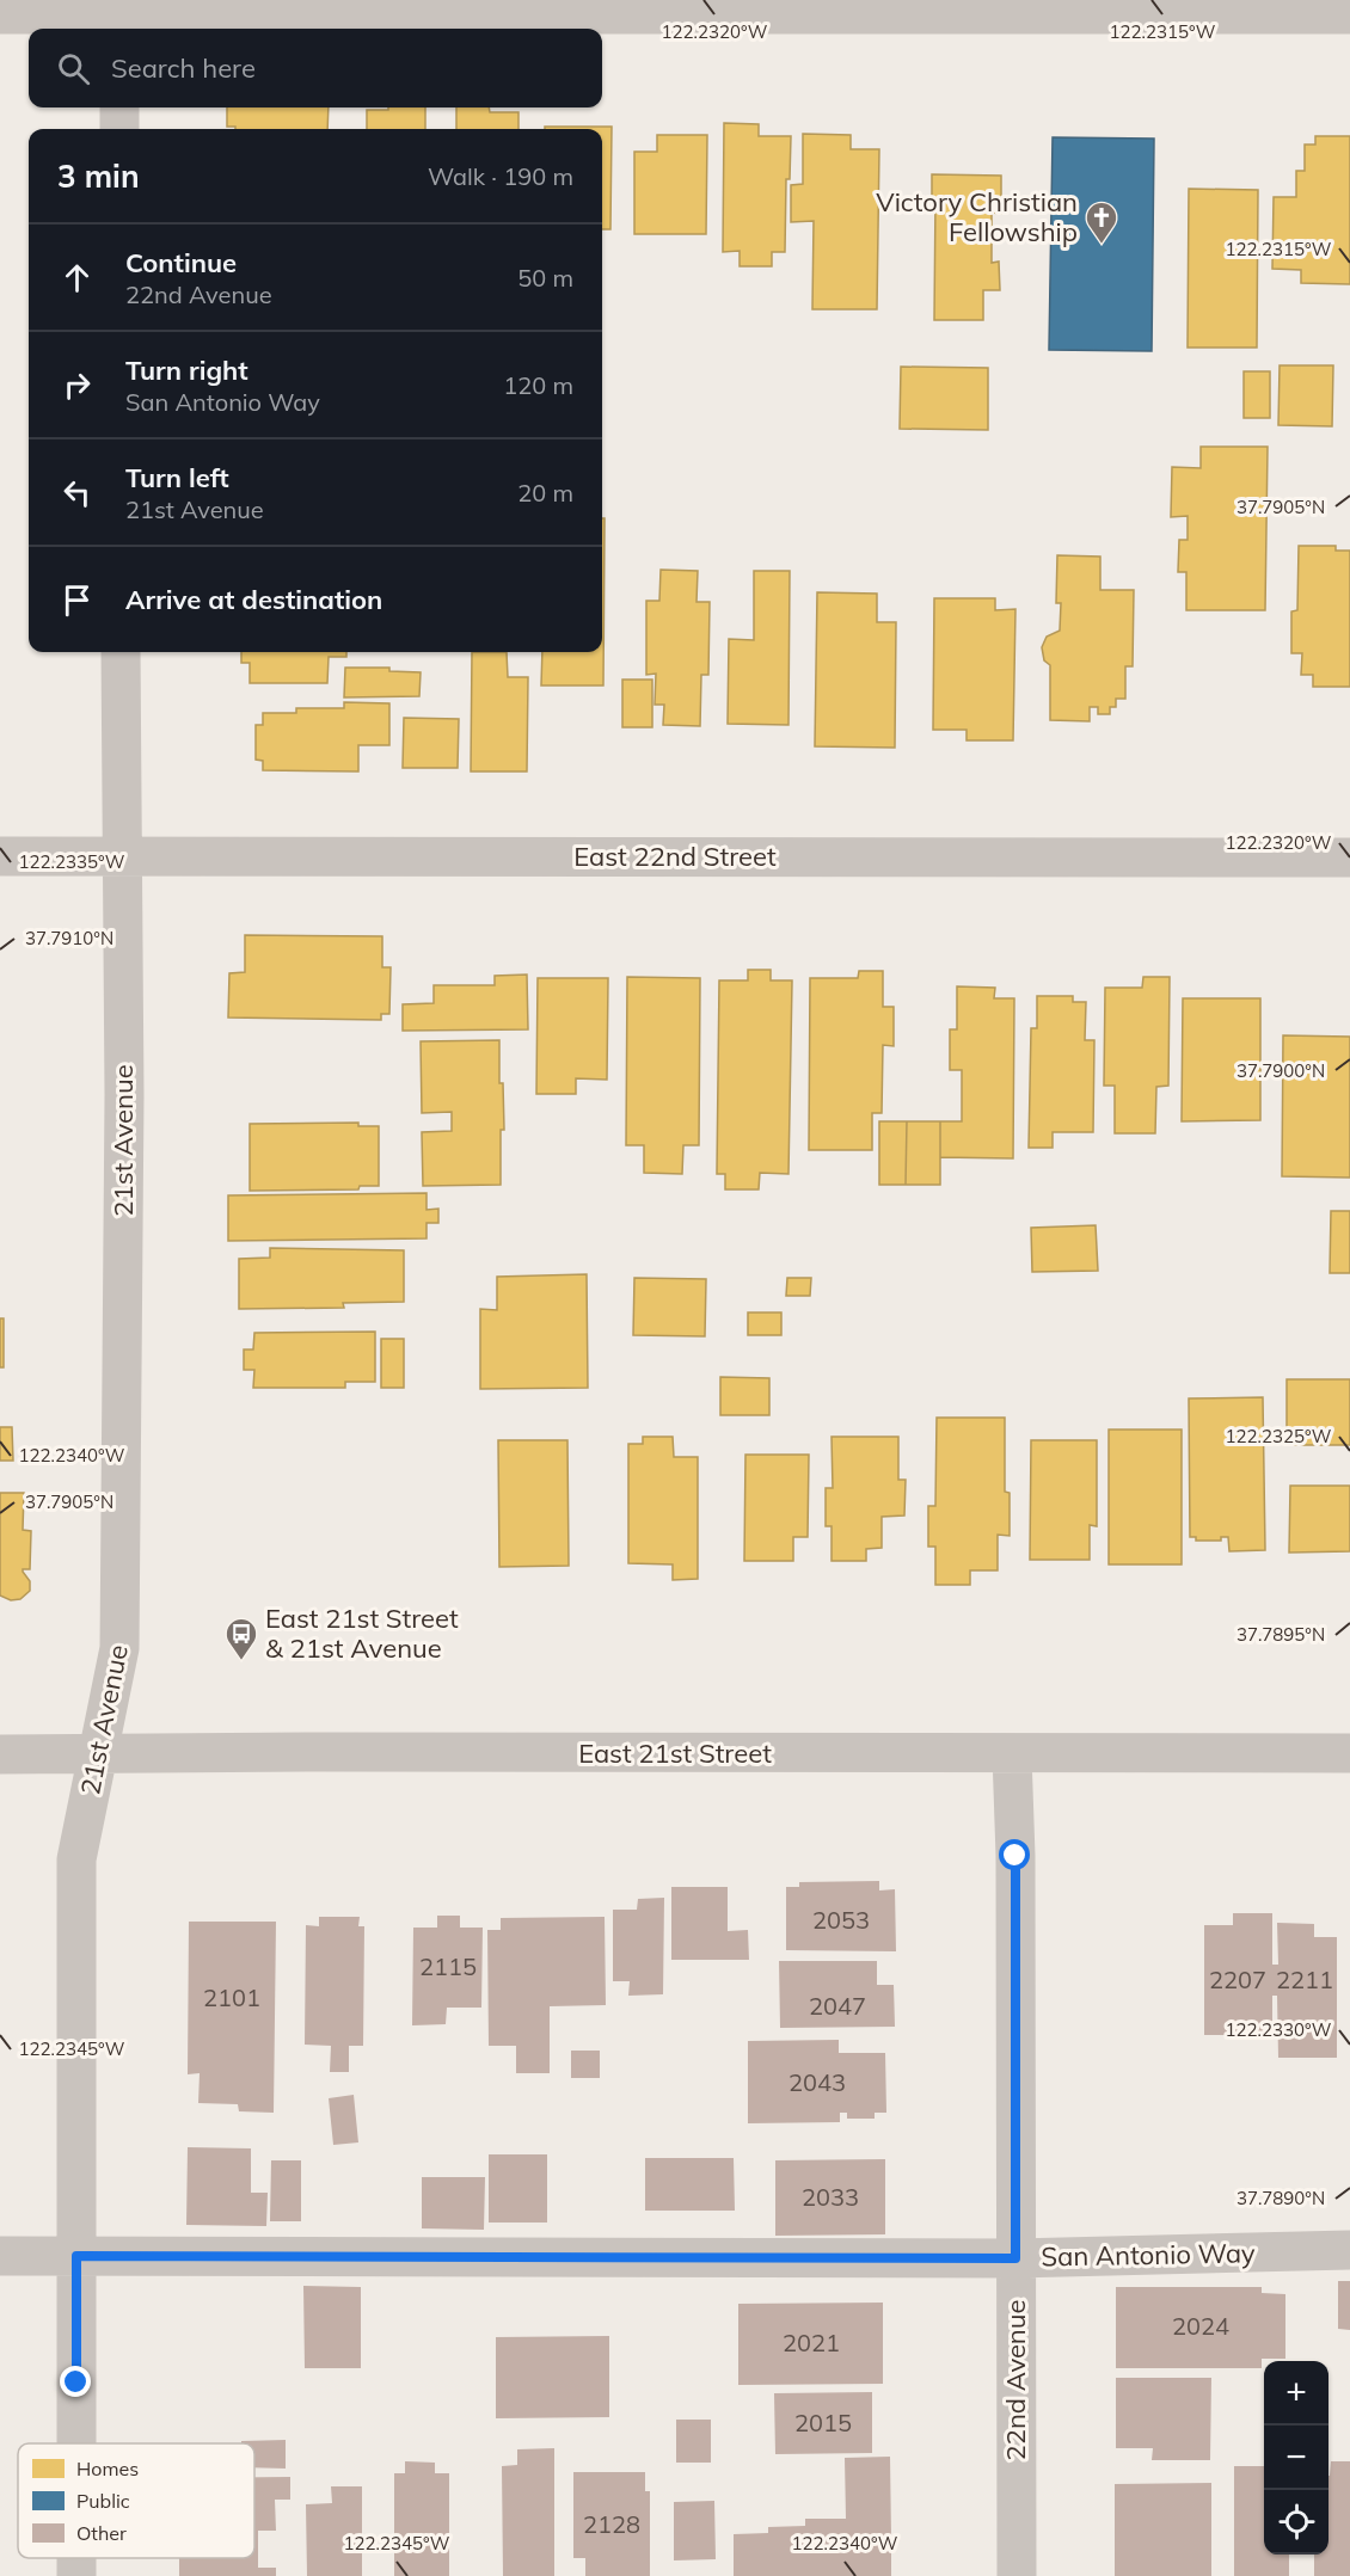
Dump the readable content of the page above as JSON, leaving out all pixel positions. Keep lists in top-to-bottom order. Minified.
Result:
{"streets":{"street":["East 22nd Street","21st Avenue","East 21st Street","San Antonio Way","22nd Avenue"]},"crossings":[["East 22nd Street","21st Avenue"],["21st Avenue","East 21st Street"],["21st Avenue","San Antonio Way"],["East 21st Street","22nd Avenue"],["San Antonio Way","22nd Avenue"]],"places":{"church":["Victory Christian Fellowship"],"bus stop":["East 21st Street & 21st Avenue"]},"house_numbers":["2053","2115","2207","2211","2101","2047","2043","2033","2024","2021","2015","2128"],"legend":["Homes","Public","Other"],"page":{"search":"Search here","heading":["3 min","Walk · 190 m"],"list":[["Continue","22nd Avenue","50 m"],["Turn right","San Antonio Way","120 m"],["Turn left","21st Avenue","20 m"],"Arrive at destination"],"map_buttons":["+","−"]},"coordinates":["122.2320°W","122.2315°W","37.7905°N","122.2335°W","37.7910°N","37.7900°N","122.2325°W","122.2340°W","37.7895°N","122.2330°W","122.2345°W","37.7890°N"]}
